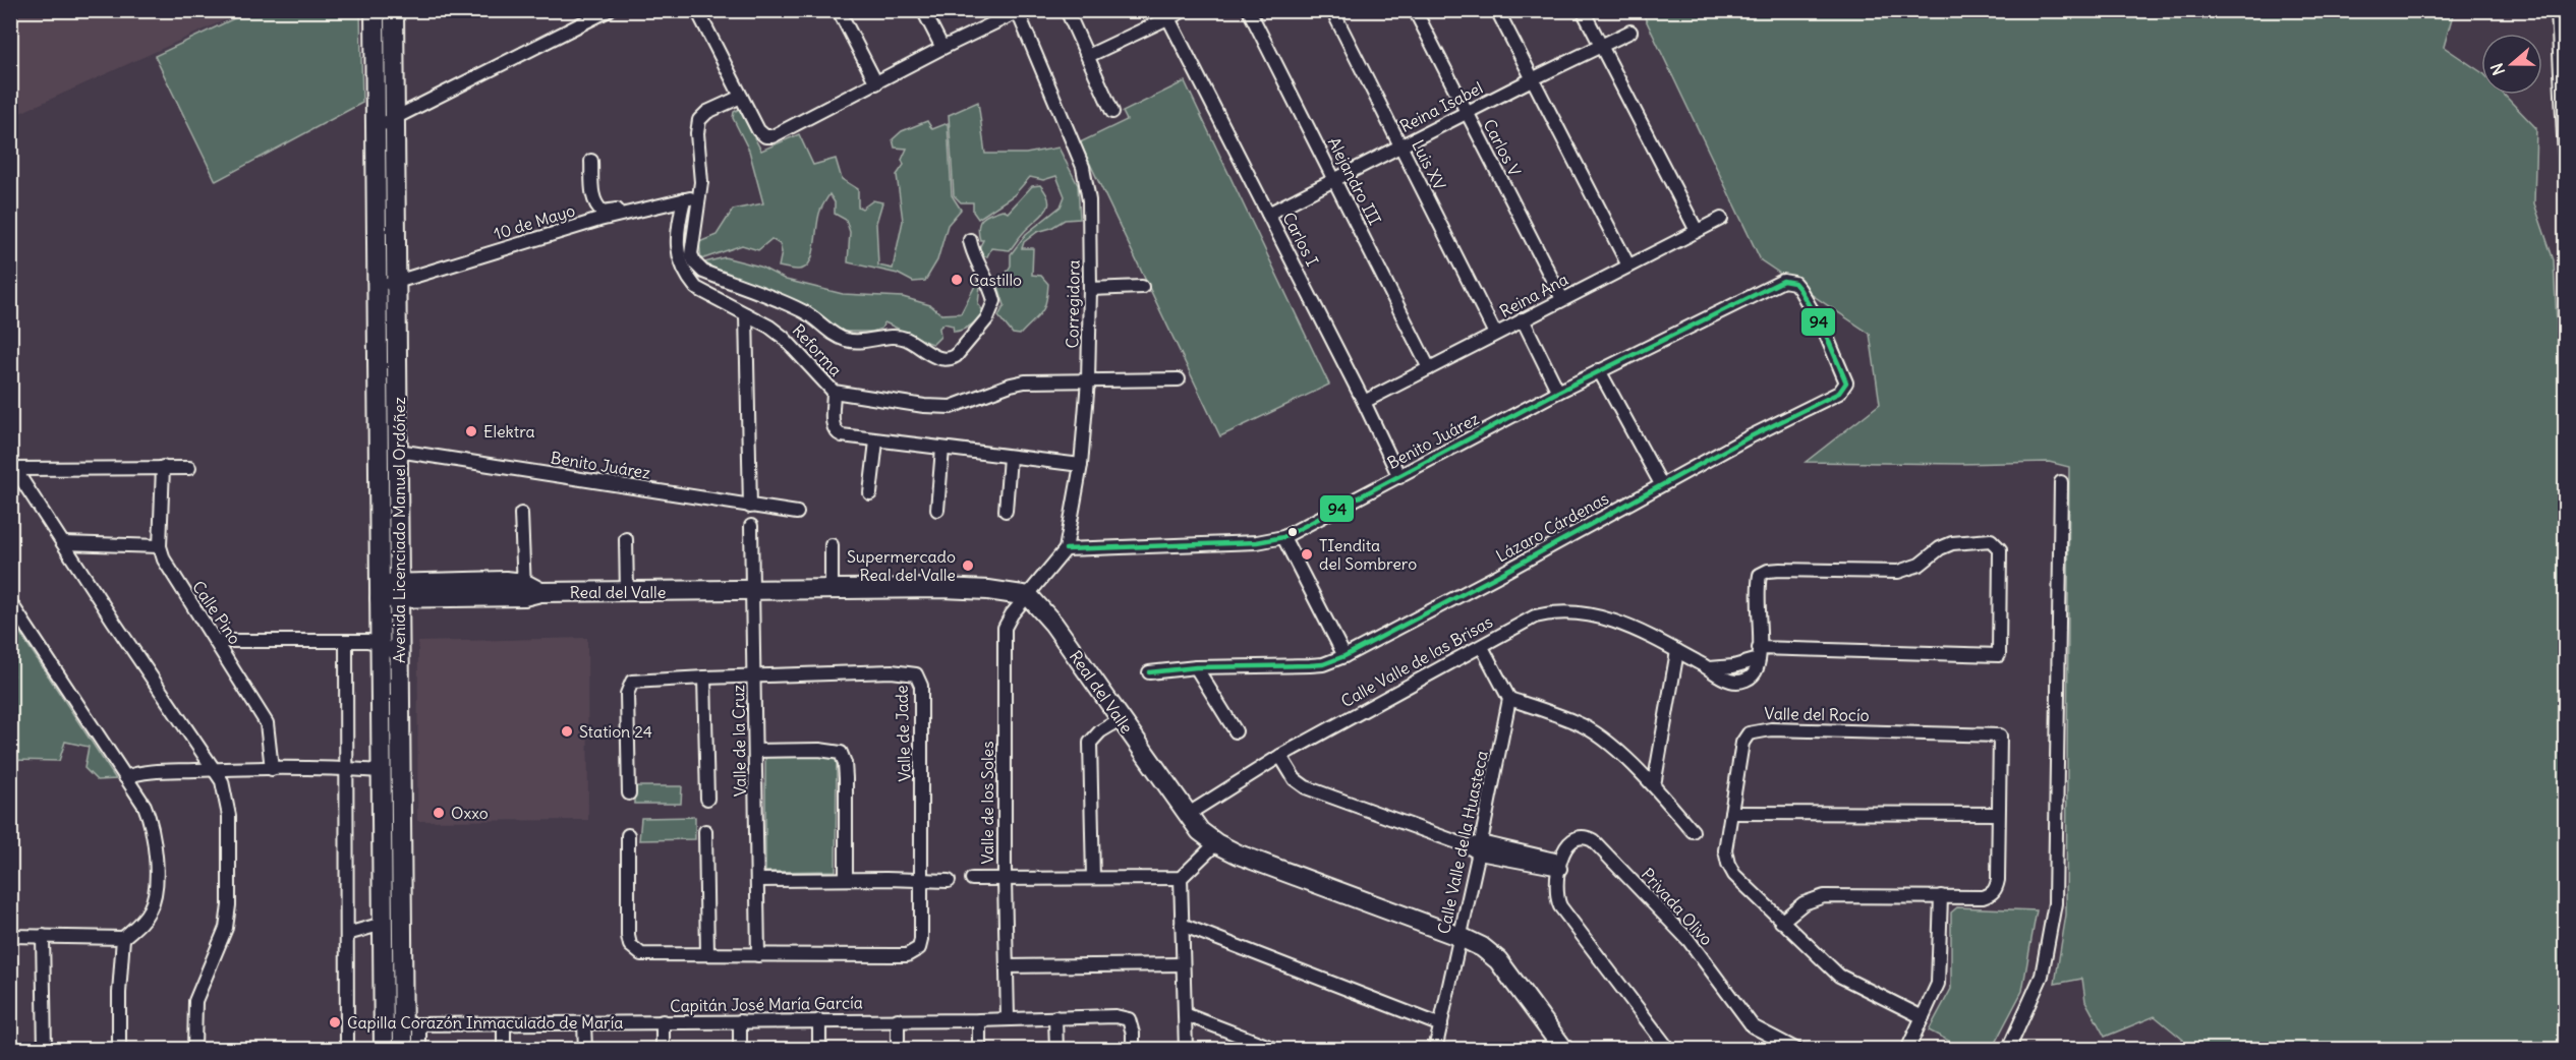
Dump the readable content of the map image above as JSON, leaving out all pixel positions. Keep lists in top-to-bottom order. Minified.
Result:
{"streets":{"main road":["Avenida Licenciado Manuel Ordóñez","Real del Valle"],"street":["Reina Isabel","Carlos V","Luis XV","Alejandro III","10 de Mayo","Carlos I","Reina Ana","Corregidora","Reforma","Benito Juárez","Lázaro Cárdenas","Calle Pino","Calle Valle de las Brisas","Valle del Rocío","Valle de Jade","Valle de la Cruz","Valle de los Soles","Calle Valle de la Huasteca","Privada Olivo","Capitán José María García"]},"crossings":[["Reina Isabel","Carlos V"],["Reina Isabel","Luis XV"],["Reina Isabel","Alejandro III"],["Reina Isabel","Carlos I"],["Carlos V","Reina Ana"],["Luis XV","Reina Ana"],["Alejandro III","Reina Ana"],["10 de Mayo","Reforma"],["10 de Mayo","Avenida Licenciado Manuel Ordóñez"],["Carlos I","Reina Ana"],["Carlos I","Benito Juárez"],["Corregidora","Reforma"],["Corregidora","Benito Juárez"],["Corregidora","Real del Valle"],["Corregidora","Valle de los Soles"],["Benito Juárez","Lázaro Cárdenas"],["Benito Juárez","Avenida Licenciado Manuel Ordóñez"],["Avenida Licenciado Manuel Ordóñez","Real del Valle"],["Avenida Licenciado Manuel Ordóñez","Capitán José María García"],["Real del Valle","Calle Valle de las Brisas"],["Real del Valle","Valle de la Cruz"],["Real del Valle","Valle de los Soles"],["Real del Valle","Calle Valle de la Huasteca"],["Valle de Jade","Valle de la Cruz"],["Valle de los Soles","Capitán José María García"]],"places":["Castillo","Elektra","TIendita del Sombrero","Supermercado Real del Valle","Station 24","Oxxo","Capilla Corazón Inmaculado de María"],"lines":["transit line 94"],"north":"left"}
